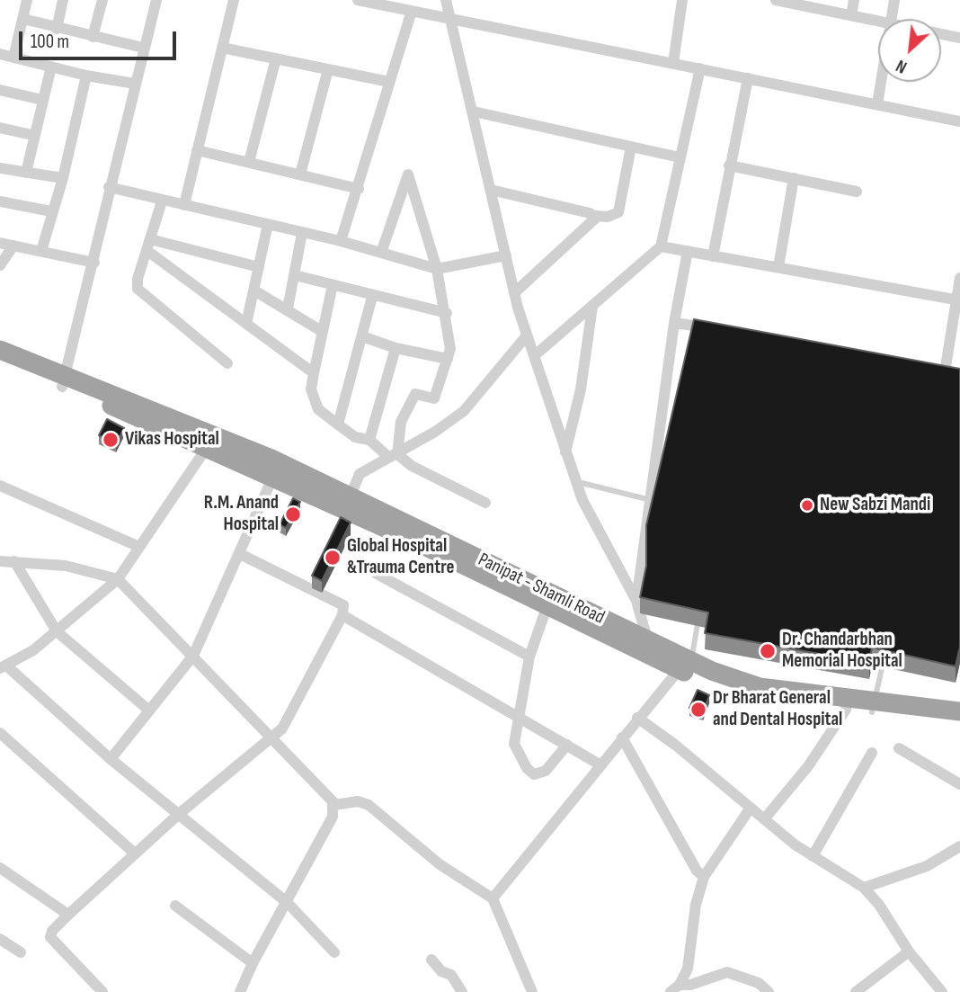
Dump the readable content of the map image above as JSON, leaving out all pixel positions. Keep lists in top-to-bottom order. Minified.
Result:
{"streets":{"highway":["Panipat - Shamli Road"]},"places":["Vikas Hospital","New Sabzi Mandi","R.M. Anand Hospital","Global Hospital &Trauma Centre","Dr. Chandarbhan Memorial Hospital","Dr Bharat General and Dental Hospital"],"scale_bar":"100 m","north":"bottom left"}
